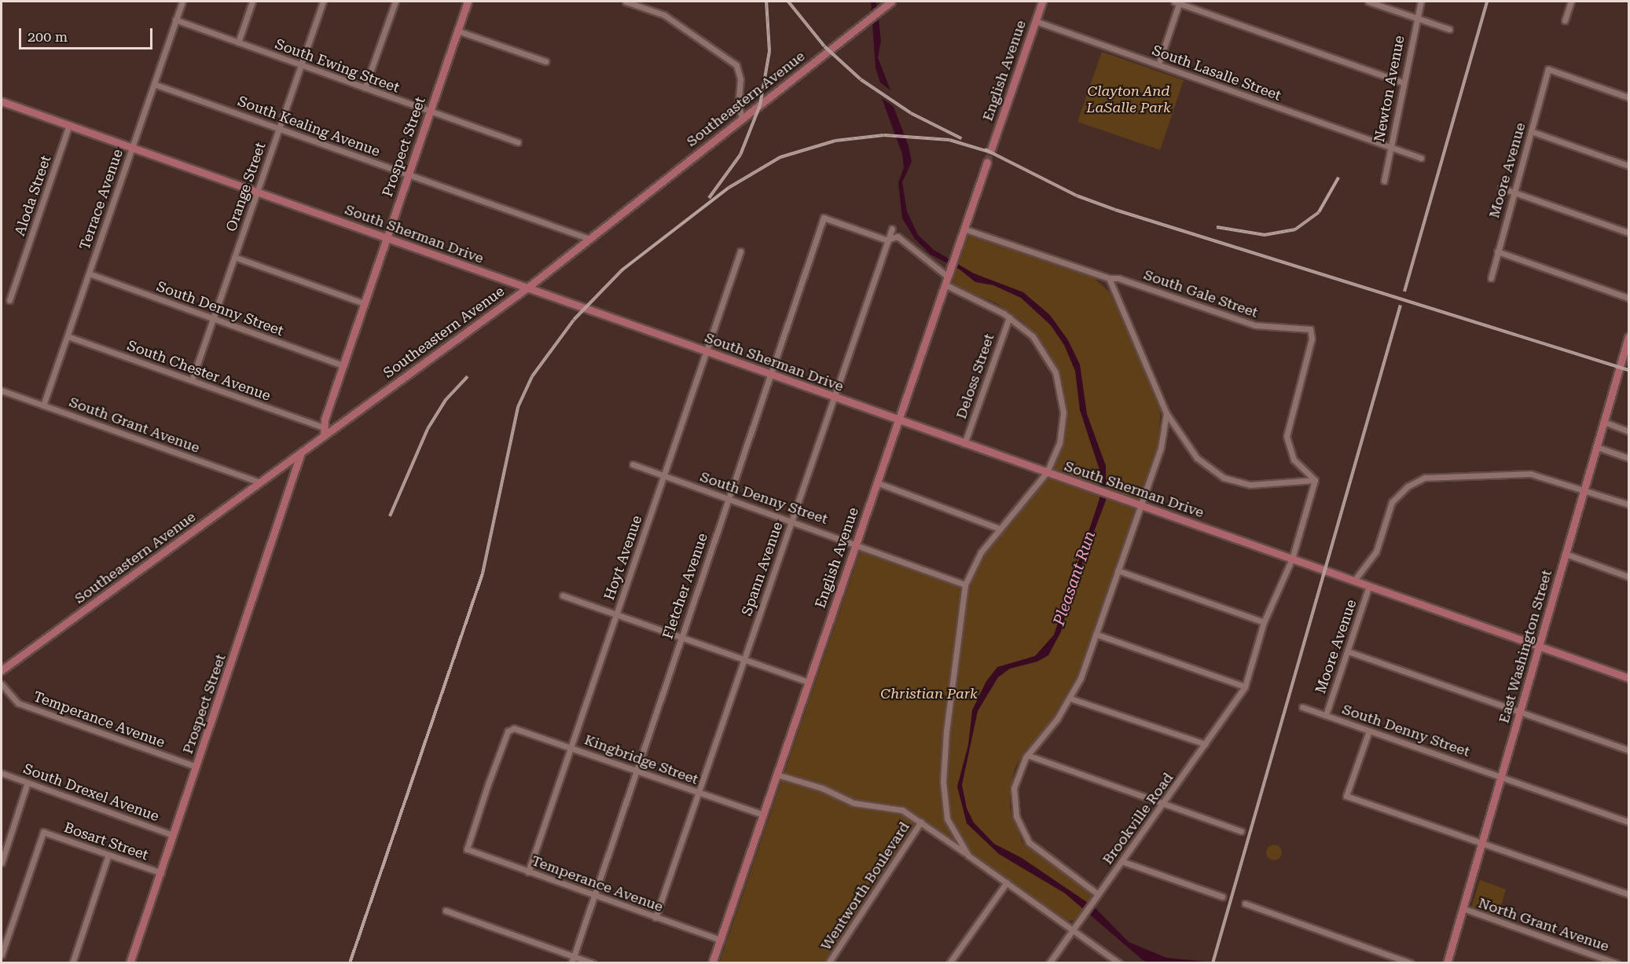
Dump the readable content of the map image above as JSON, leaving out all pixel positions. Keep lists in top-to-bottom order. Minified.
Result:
{"streets":{"main road":["English Avenue","Southeastern Avenue","Prospect Street","South Sherman Drive","East Washington Street"],"street":["South Ewing Street","South Lasalle Street","Newton Avenue","South Kealing Avenue","Moore Avenue","Orange Street","Aloda Street","Terrace Avenue","South Gale Street","South Denny Street","South Chester Avenue","Deloss Street","South Grant Avenue","Hoyt Avenue","Spann Avenue","Fletcher Avenue","Temperance Avenue","Kingbridge Street","South Drexel Avenue","Brookville Road","Bosart Street","Wentworth Boulevard","North Grant Avenue"]},"crossings":[["South Ewing Street","Prospect Street"],["South Ewing Street","Orange Street"],["South Ewing Street","Terrace Avenue"],["English Avenue","South Lasalle Street"],["English Avenue","South Sherman Drive"],["English Avenue","South Gale Street"],["English Avenue","South Denny Street"],["English Avenue","Temperance Avenue"],["English Avenue","Kingbridge Street"],["South Lasalle Street","Newton Avenue"],["Southeastern Avenue","South Kealing Avenue"],["Southeastern Avenue","Prospect Street"],["Southeastern Avenue","South Sherman Drive"],["Southeastern Avenue","South Grant Avenue"],["South Kealing Avenue","Prospect Street"],["South Kealing Avenue","Orange Street"],["South Kealing Avenue","Terrace Avenue"],["Prospect Street","South Sherman Drive"],["Prospect Street","South Denny Street"],["Prospect Street","South Chester Avenue"],["Prospect Street","Temperance Avenue"],["Prospect Street","South Drexel Avenue"],["Prospect Street","Bosart Street"],["Moore Avenue","South Sherman Drive"],["Moore Avenue","South Denny Street"],["Orange Street","South Sherman Drive"],["Orange Street","South Denny Street"],["Orange Street","South Chester Avenue"],["Aloda Street","South Sherman Drive"],["Terrace Avenue","South Sherman Drive"],["Terrace Avenue","South Denny Street"],["Terrace Avenue","South Chester Avenue"],["Terrace Avenue","South Grant Avenue"],["South Sherman Drive","Deloss Street"],["South Sherman Drive","Hoyt Avenue"],["South Sherman Drive","Spann Avenue"],["South Sherman Drive","Fletcher Avenue"],["South Sherman Drive","East Washington Street"],["South Sherman Drive","Brookville Road"],["South Gale Street","Brookville Road"],["South Denny Street","Hoyt Avenue"],["South Denny Street","Spann Avenue"],["South Denny Street","Fletcher Avenue"],["South Denny Street","East Washington Street"],["Hoyt Avenue","Temperance Avenue"],["Hoyt Avenue","Kingbridge Street"],["Spann Avenue","Fletcher Avenue"],["Spann Avenue","Temperance Avenue"],["Spann Avenue","Kingbridge Street"],["Fletcher Avenue","Temperance Avenue"],["Fletcher Avenue","Kingbridge Street"],["East Washington Street","North Grant Avenue"],["Temperance Avenue","Kingbridge Street"]],"water":["Pleasant Run"],"parks":["Clayton And LaSalle Park","Christian Park"],"scale_bar":"200 m"}
